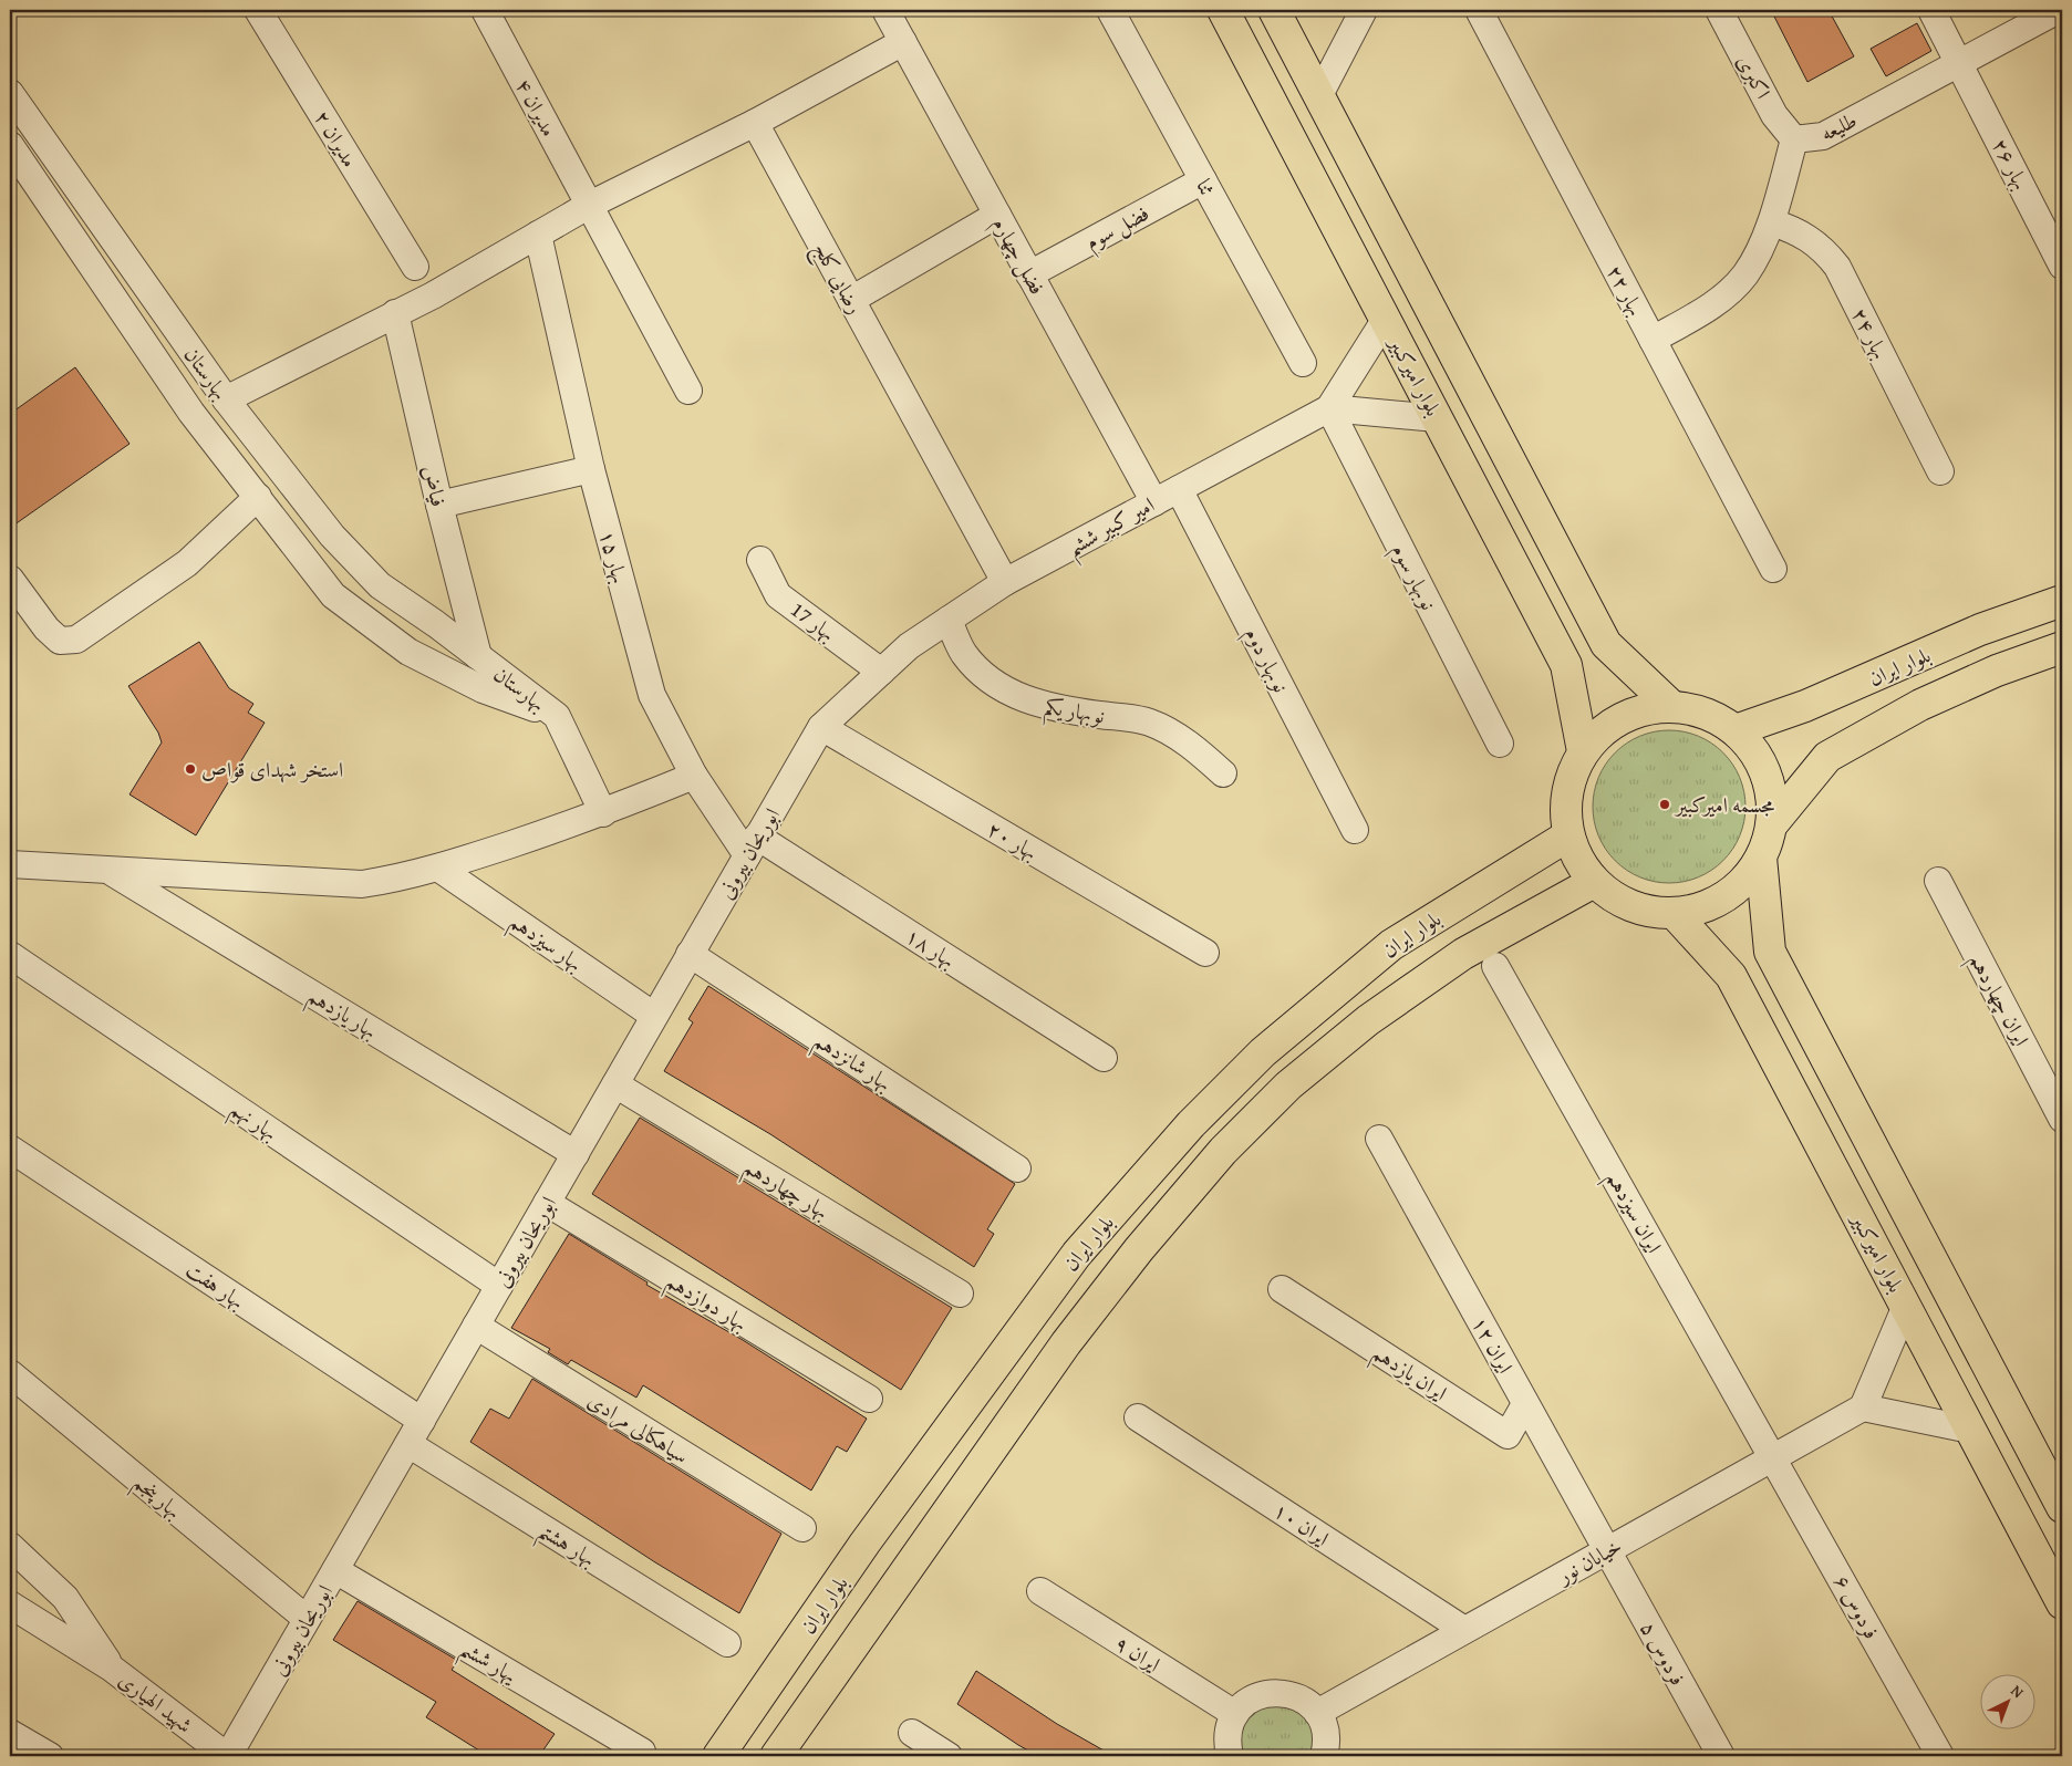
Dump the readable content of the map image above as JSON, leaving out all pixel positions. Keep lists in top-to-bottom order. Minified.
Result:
{"streets":{"main road":["بلوار امیرکبیر","بلوار ایران"],"street":["اکبری","مدیران ۴","طلیعه","مدیران ۲","بهار ۲۶","ثنا","فضل سوم","فضل چهارم","رضایی کلج","بهار ۲۲","بهار ۲۴","بهارستان","فیاض","امیر کبیر ششم","بهار ۱۵","نوبهار سوم","بهار 17","نوبهار دوم","نوبهار یکم","بهار ۲۰","ابوریحان بیرونی","بهار سیزدهم","بهار ۱۸","ایران چهاردهم","بهار یازدهم","بهار شانزدهم","بهار نهم","بهار چهاردهم","ایران سیزدهم","بهار هفت","بهار دوازدهم","ایران ۱۲","ایران یازدهم","سیاهکالی مرادی","بهار پنجم","ایران ۱۰","بهار هشتم","خیابان نور","فردوس ۶","ایران ۹","فردوس ۵","یهار ششم","شهید الهیاری"]},"crossings":[["اکبری","طلیعه"],["طلیعه","بهار ۲۶"],["طلیعه","بهار ۲۲"],["طلیعه","بهار ۲۴"],["ثنا","فضل سوم"],["فضل سوم","فضل چهارم"],["فضل چهارم","امیر کبیر ششم"],["رضایی کلج","امیر کبیر ششم"],["بهارستان","فیاض"],["بلوار امیرکبیر","امیر کبیر ششم"],["امیر کبیر ششم","نوبهار سوم"],["امیر کبیر ششم","بهار 17"],["امیر کبیر ششم","نوبهار دوم"],["امیر کبیر ششم","نوبهار یکم"],["امیر کبیر ششم","بهار ۲۰"],["امیر کبیر ششم","ابوریحان بیرونی"],["بهار ۱۵","ابوریحان بیرونی"],["بهار ۱۵","بهار ۱۸"],["بهار ۲۰","ابوریحان بیرونی"],["ابوریحان بیرونی","بهار سیزدهم"],["ابوریحان بیرونی","بهار ۱۸"],["ابوریحان بیرونی","بهار یازدهم"],["ابوریحان بیرونی","بهار شانزدهم"],["ابوریحان بیرونی","بهار نهم"],["ابوریحان بیرونی","بهار چهاردهم"],["ابوریحان بیرونی","بهار هفت"],["ابوریحان بیرونی","بهار دوازدهم"],["ابوریحان بیرونی","سیاهکالی مرادی"],["ابوریحان بیرونی","بهار پنجم"],["ابوریحان بیرونی","بهار هشتم"],["ابوریحان بیرونی","یهار ششم"],["ابوریحان بیرونی","شهید الهیاری"],["ایران سیزدهم","خیابان نور"],["ایران سیزدهم","فردوس ۶"],["ایران ۱۲","ایران یازدهم"],["ایران ۱۲","خیابان نور"],["ایران ۱۲","فردوس ۵"],["ایران ۱۰","خیابان نور"],["خیابان نور","فردوس ۶"],["خیابان نور","فردوس ۵"]],"places":["استخر شهدای قواص","مجسمه امیرکبیر"],"north":"top right"}
